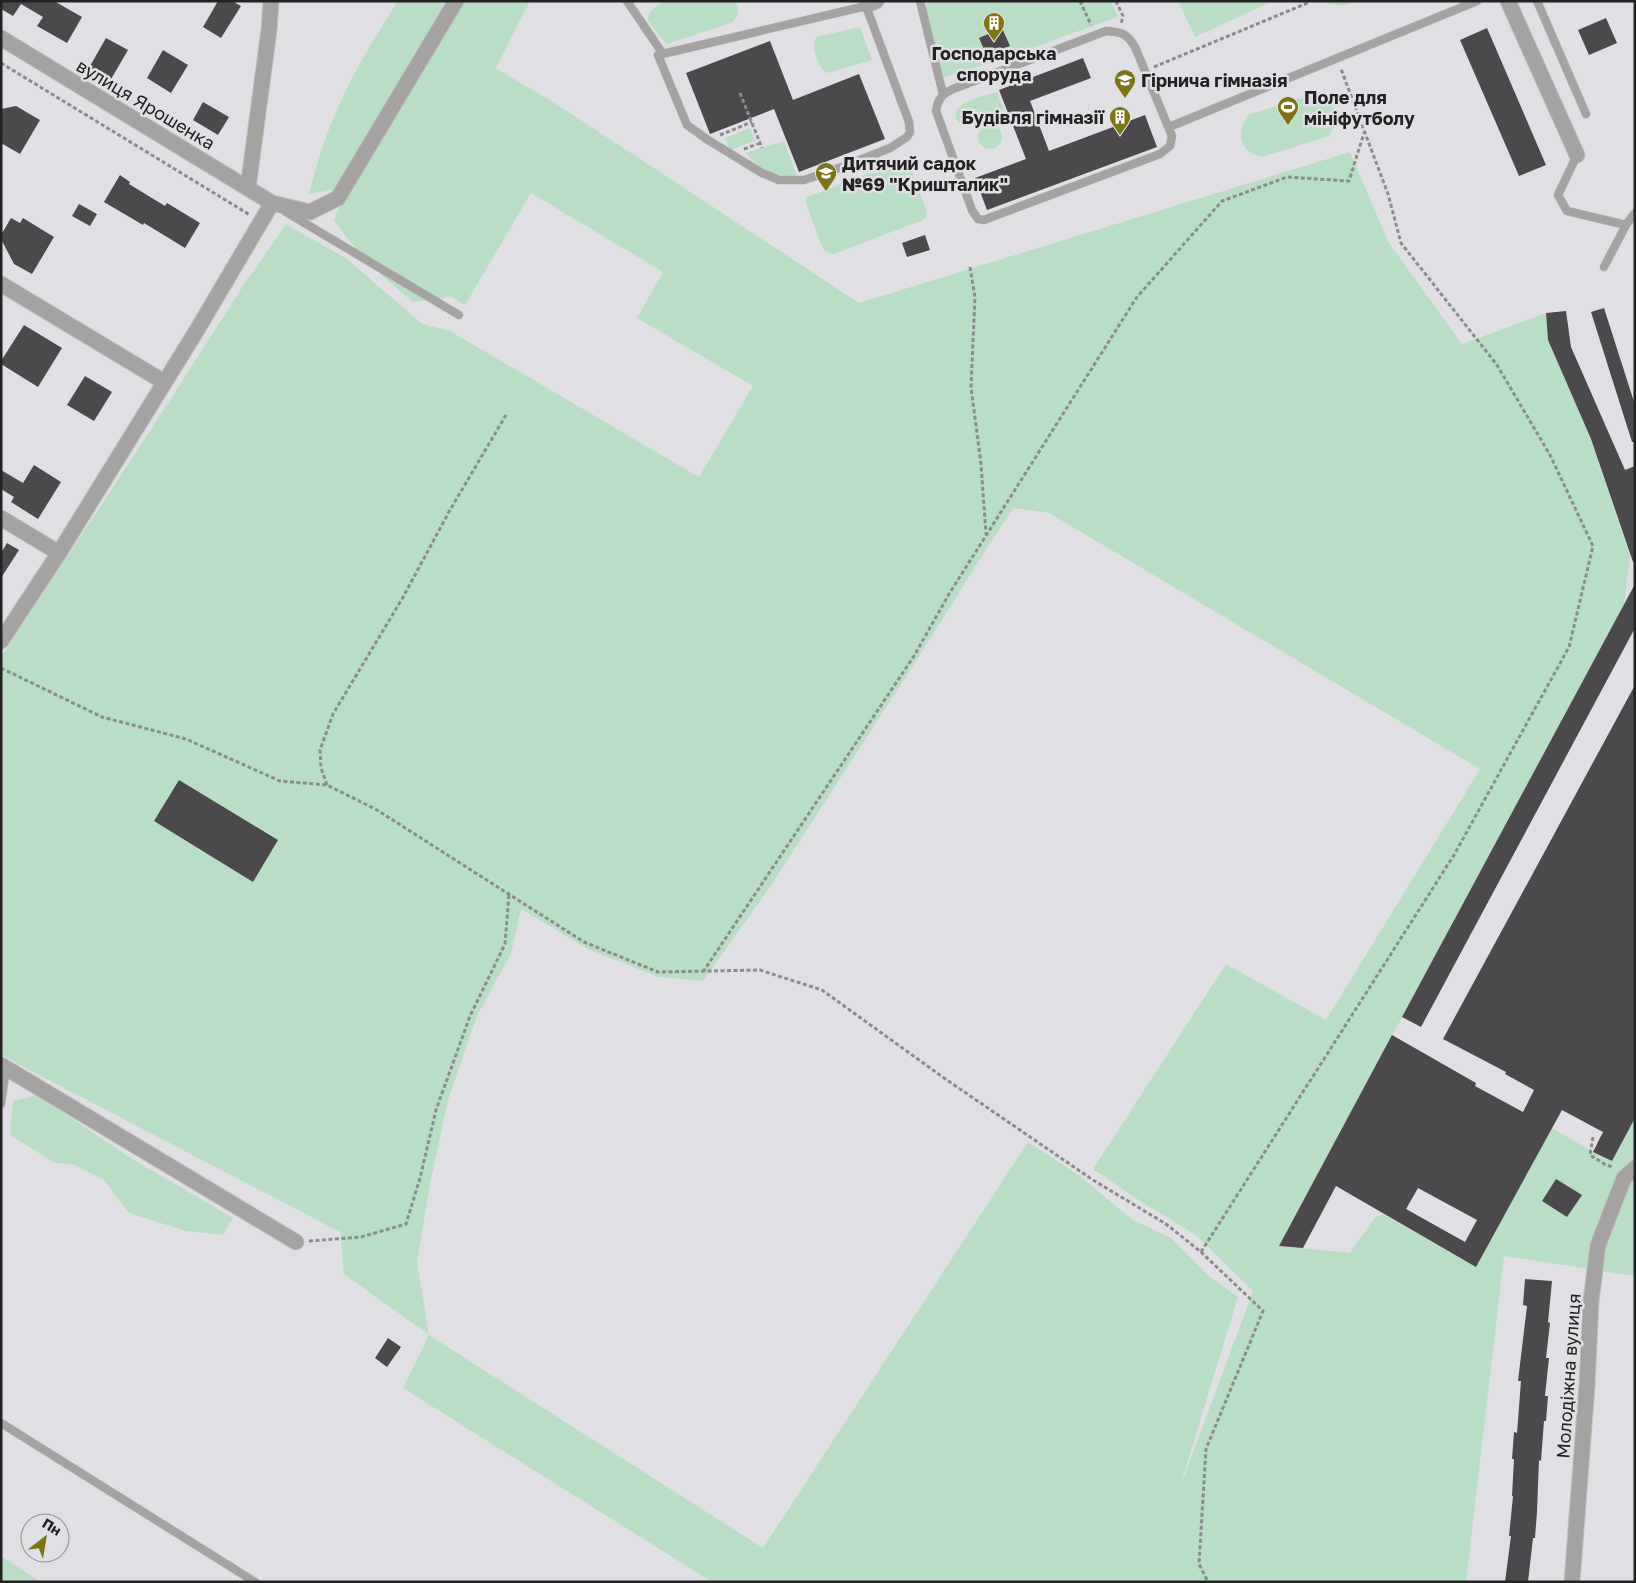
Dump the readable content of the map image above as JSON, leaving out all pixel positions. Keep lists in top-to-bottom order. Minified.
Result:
{"streets":{"street":["вулиця Ярошенка","Молодіжна вулиця"]},"places":{"building":["Господарська споруда","Будівля гімназії"],"school or university":["Гірнича гімназія","Дитячий садок №69 \"Кришталик\""],"sports":["Поле для мініфутболу"]},"north":"top right"}
